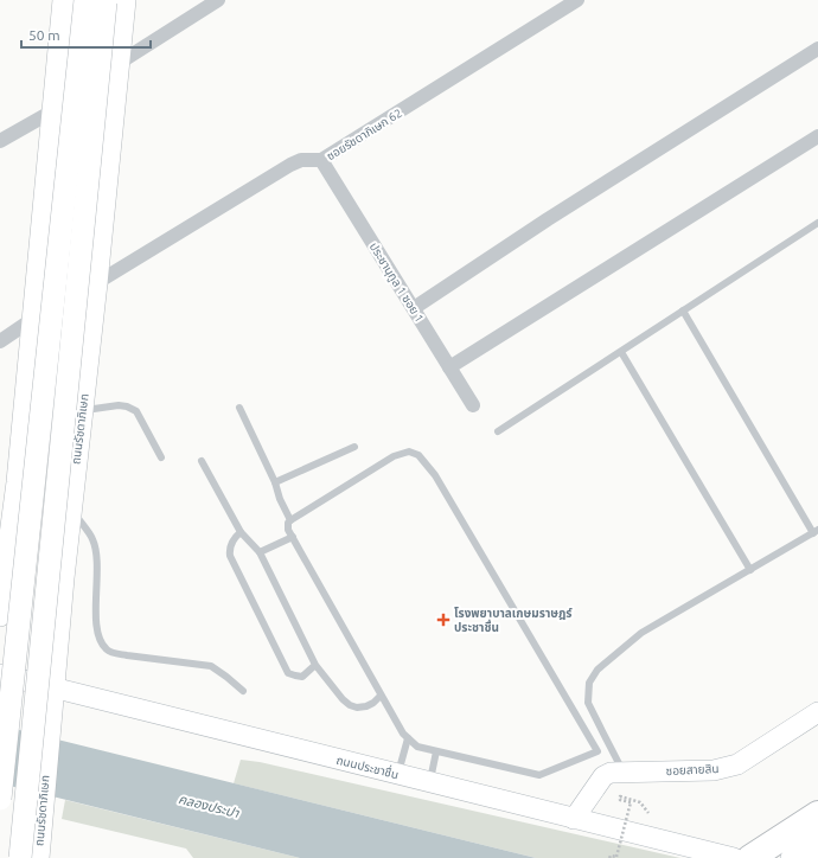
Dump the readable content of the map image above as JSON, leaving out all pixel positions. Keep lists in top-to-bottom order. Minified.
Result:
{"streets":{"main road":["ถนนรัชดาภิเษก","ถนนประชาชื่น","ซอยสายสิน"],"street":["ซอยรัชดาภิเษก 62","ประชานุกูล 1 ซอย 1"]},"crossings":[["ซอยรัชดาภิเษก 62","ประชานุกูล 1 ซอย 1"],["ซอยรัชดาภิเษก 62","ถนนรัชดาภิเษก"],["ถนนรัชดาภิเษก","ถนนประชาชื่น"],["ถนนประชาชื่น","ซอยสายสิน"]],"water":["คลองประปา"],"places":{"health":["โรงพยาบาลเกษมราษฎร์ ประชาชื่น"]},"scale_bar":"50 m"}
